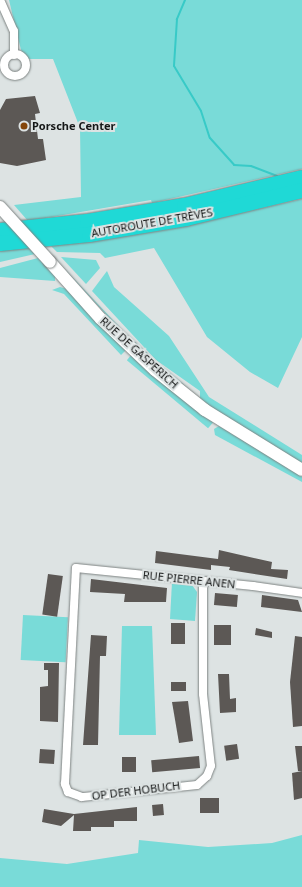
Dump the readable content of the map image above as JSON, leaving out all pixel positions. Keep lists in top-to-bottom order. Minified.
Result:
{"streets":{"highway":["AUTOROUTE DE TRÈVES"],"main road":["RUE DE GASPERICH"],"street":["RUE PIERRE ANEN","OP DER HOBUCH"]},"crossings":[["RUE PIERRE ANEN","OP DER HOBUCH"]],"places":["Porsche Center"]}
